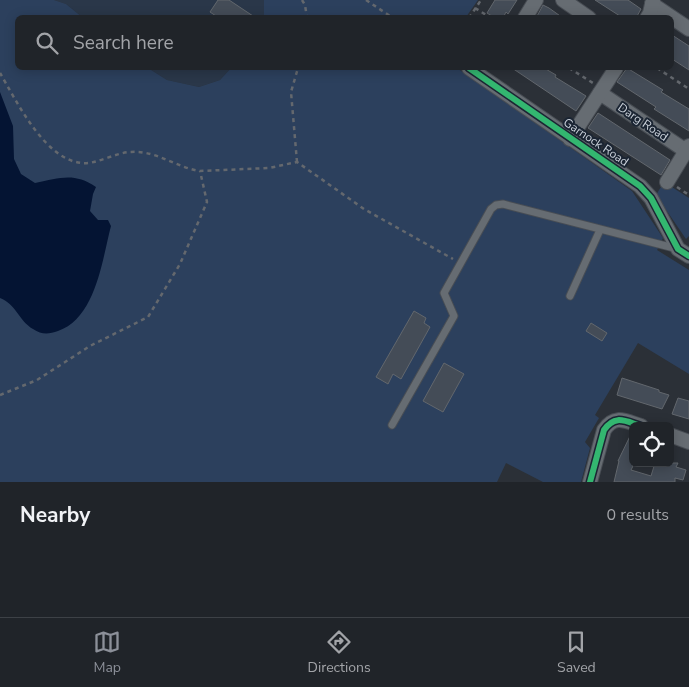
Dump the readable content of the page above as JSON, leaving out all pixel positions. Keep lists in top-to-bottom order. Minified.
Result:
{"streets":{"street":["Darg Road","Garnock Road"]},"page":{"search":"Search here","heading":["Nearby","0 results"],"nav":["Map","Directions","Saved"]}}
